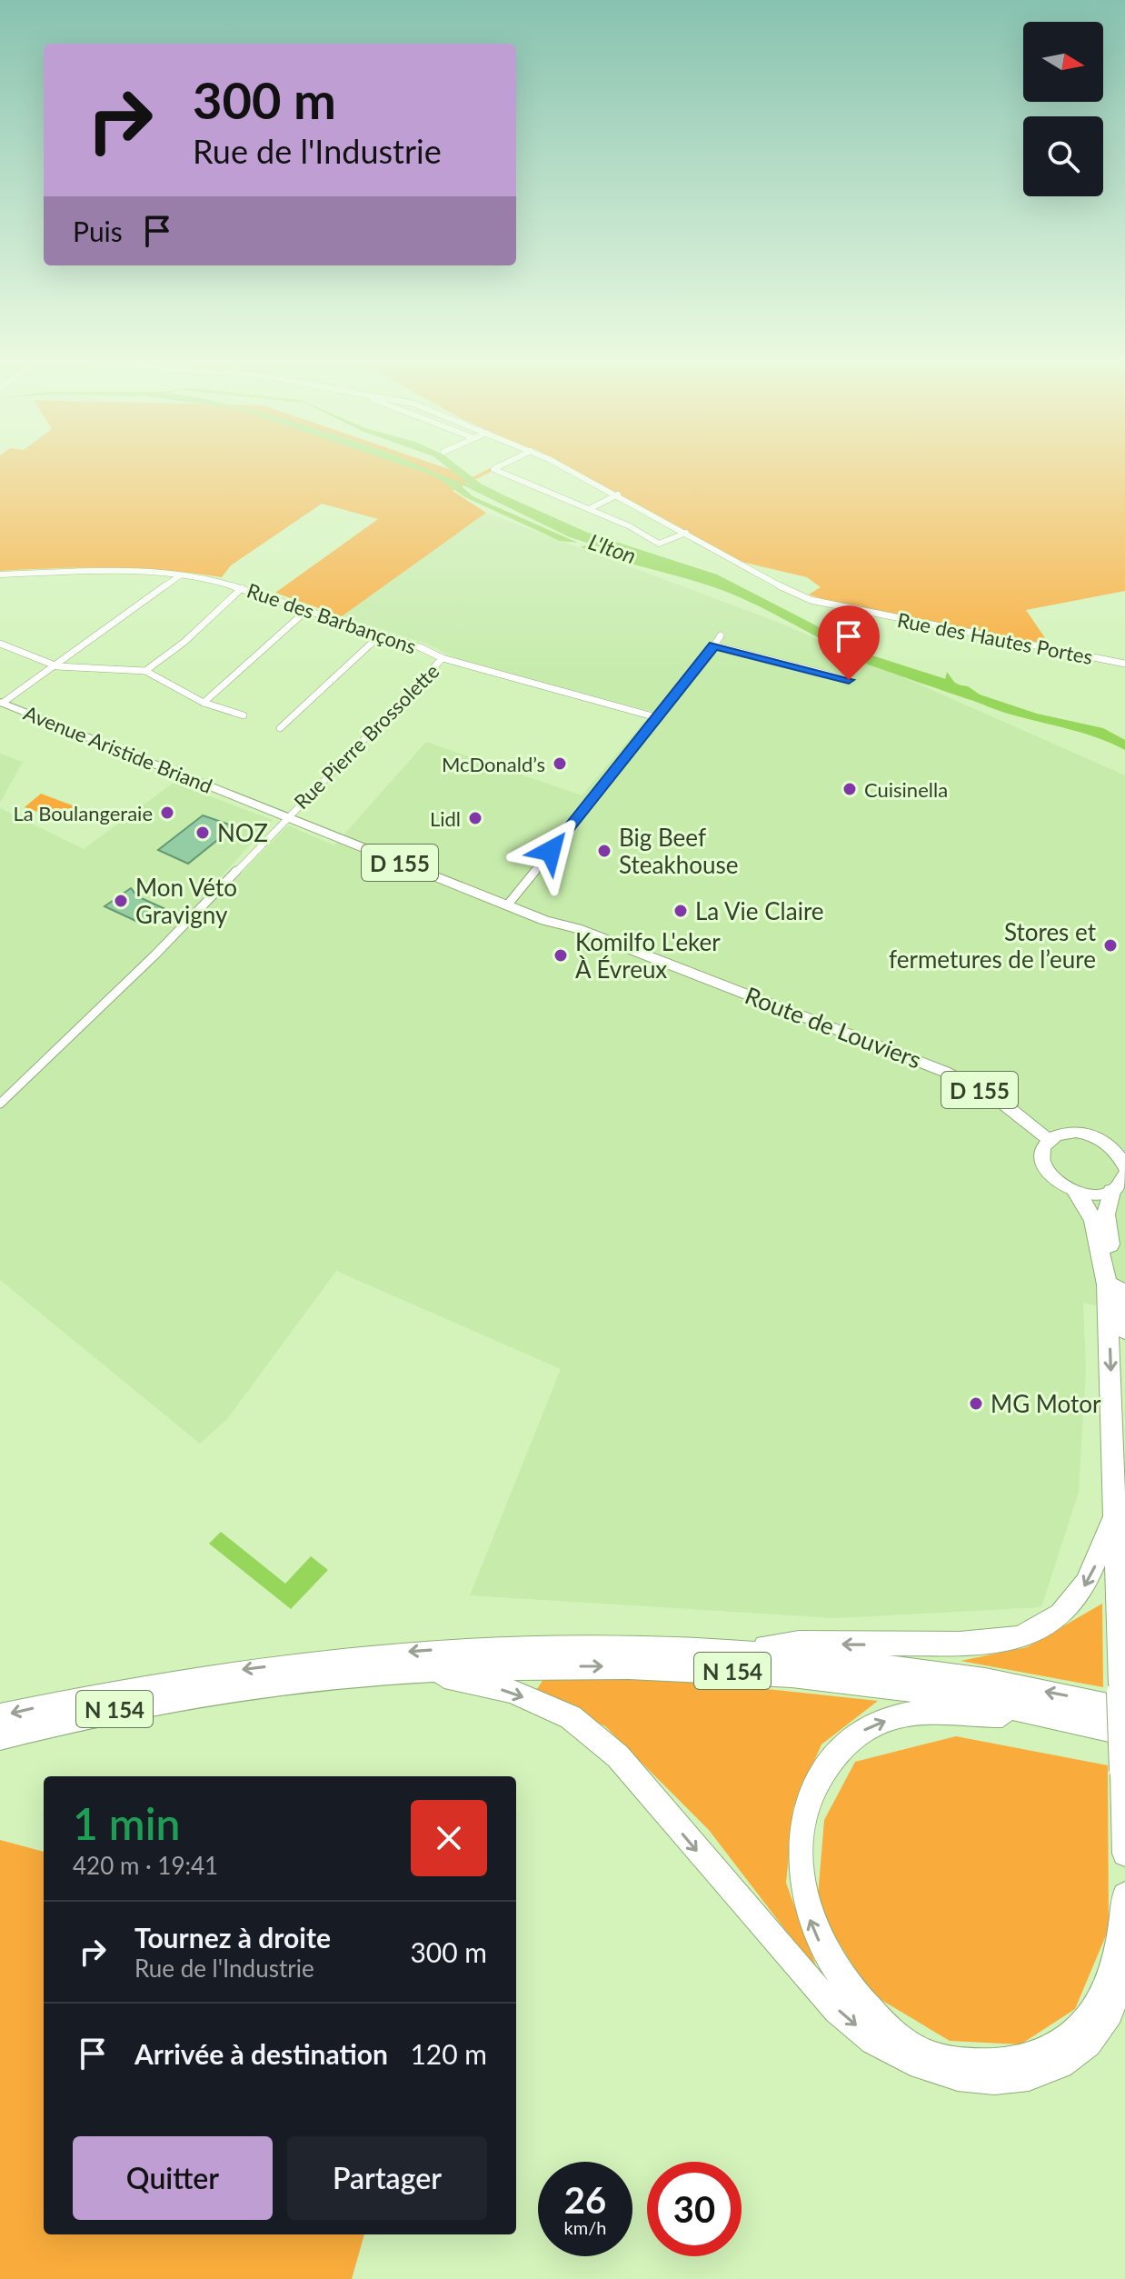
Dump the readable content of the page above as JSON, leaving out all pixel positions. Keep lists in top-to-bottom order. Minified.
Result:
{"streets":{"highway":["N 154"],"main road":["Avenue Aristide Briand","D 155","Route de Louviers"],"street":["Rue des Barbançons","Rue des Hautes Portes","Rue Pierre Brossolette"]},"crossings":[["Rue des Barbançons","Rue Pierre Brossolette"],["Rue Pierre Brossolette","Avenue Aristide Briand"],["Avenue Aristide Briand","Route de Louviers"]],"water":["L'Iton"],"places":["McDonald’s","Cuisinella","La Boulangeraie","Lidl","NOZ","Big Beef Steakhouse","Mon Véto Gravigny","La Vie Claire","Stores et fermetures de l’eure","Komilfo L'eker À Évreux","MG Motor"],"north":"right","page":{"turn":["300 m","Rue de l'Industrie"],"then":"Puis","heading":["1 min","420 m · 19:41"],"list":[{"name":"Tournez à droite","note":"Rue de l'Industrie","value":"300 m"},{"name":"Arrivée à destination","value":"120 m"}],"buttons":["Quitter","Partager"],"speed":"26 km/h","limit":"30"}}
